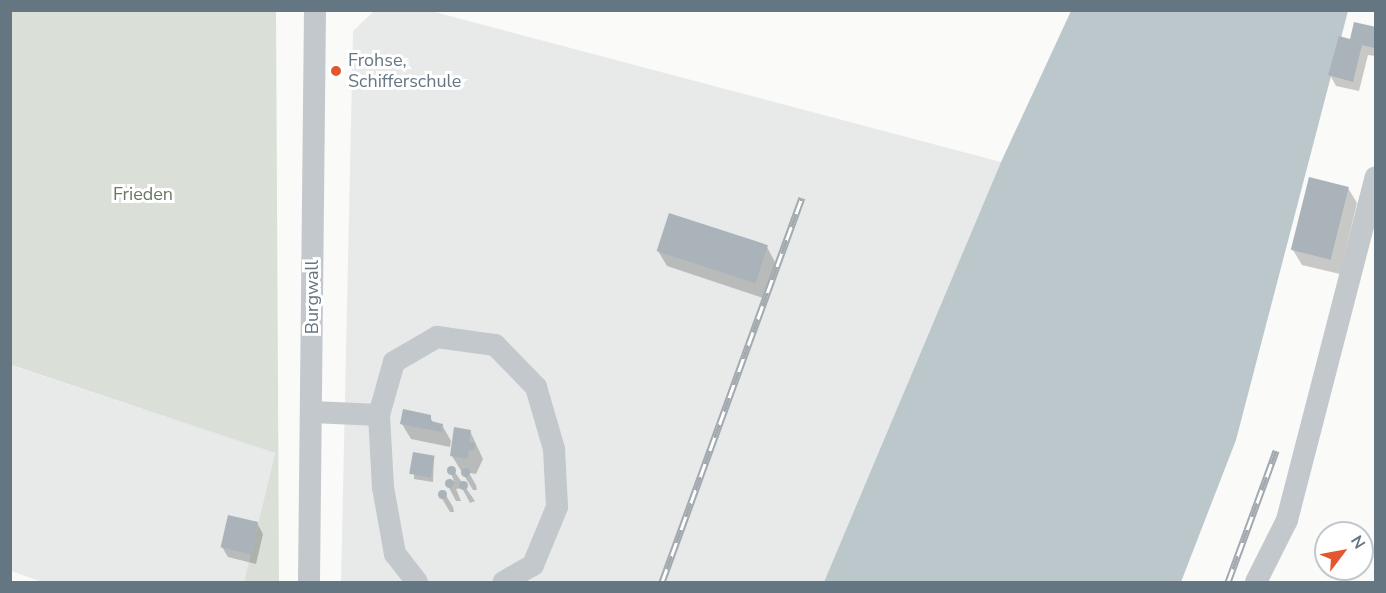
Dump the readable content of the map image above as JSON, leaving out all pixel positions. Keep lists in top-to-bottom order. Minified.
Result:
{"streets":{"street":["Burgwall"]},"parks":["Frieden"],"places":["Frohse, Schifferschule"],"north":"top right"}
